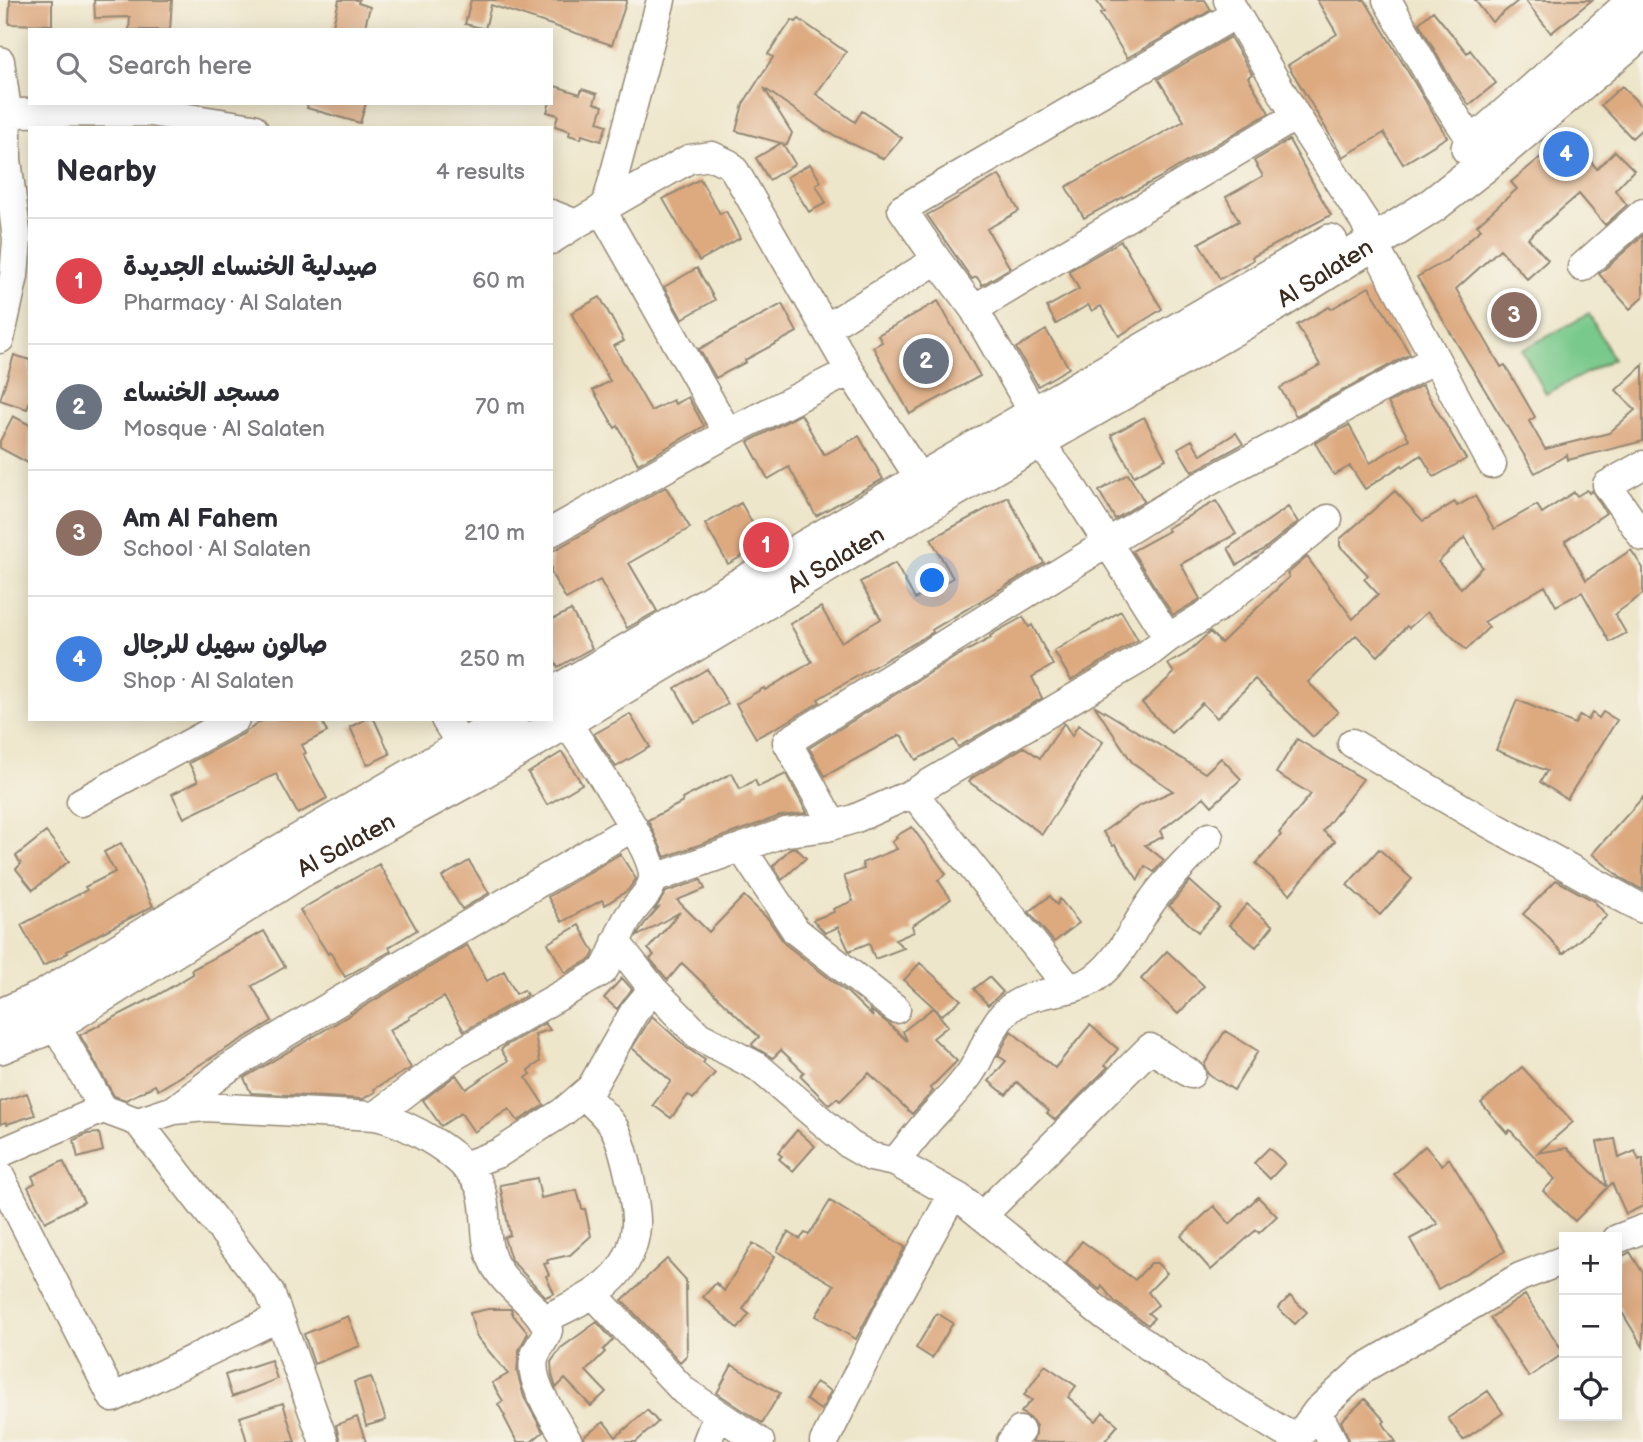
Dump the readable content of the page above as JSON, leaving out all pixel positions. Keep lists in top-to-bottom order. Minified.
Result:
{"streets":{"main road":["Al Salaten"]},"page":{"search":"Search here","heading":["Nearby","4 results"],"pins":["4","3","2","1"],"list":[{"mark":"1","name":"صيدلية الخنساء الجديدة","note":"Pharmacy · Al Salaten","value":"60 m"},{"mark":"2","name":"مسجد الخنساء","note":"Mosque · Al Salaten","value":"70 m"},{"mark":"3","name":"Am Al Fahem","note":"School · Al Salaten","value":"210 m"},{"mark":"4","name":"صالون سهيل للرجال","note":"Shop · Al Salaten","value":"250 m"}],"map_buttons":["+","−"]}}
